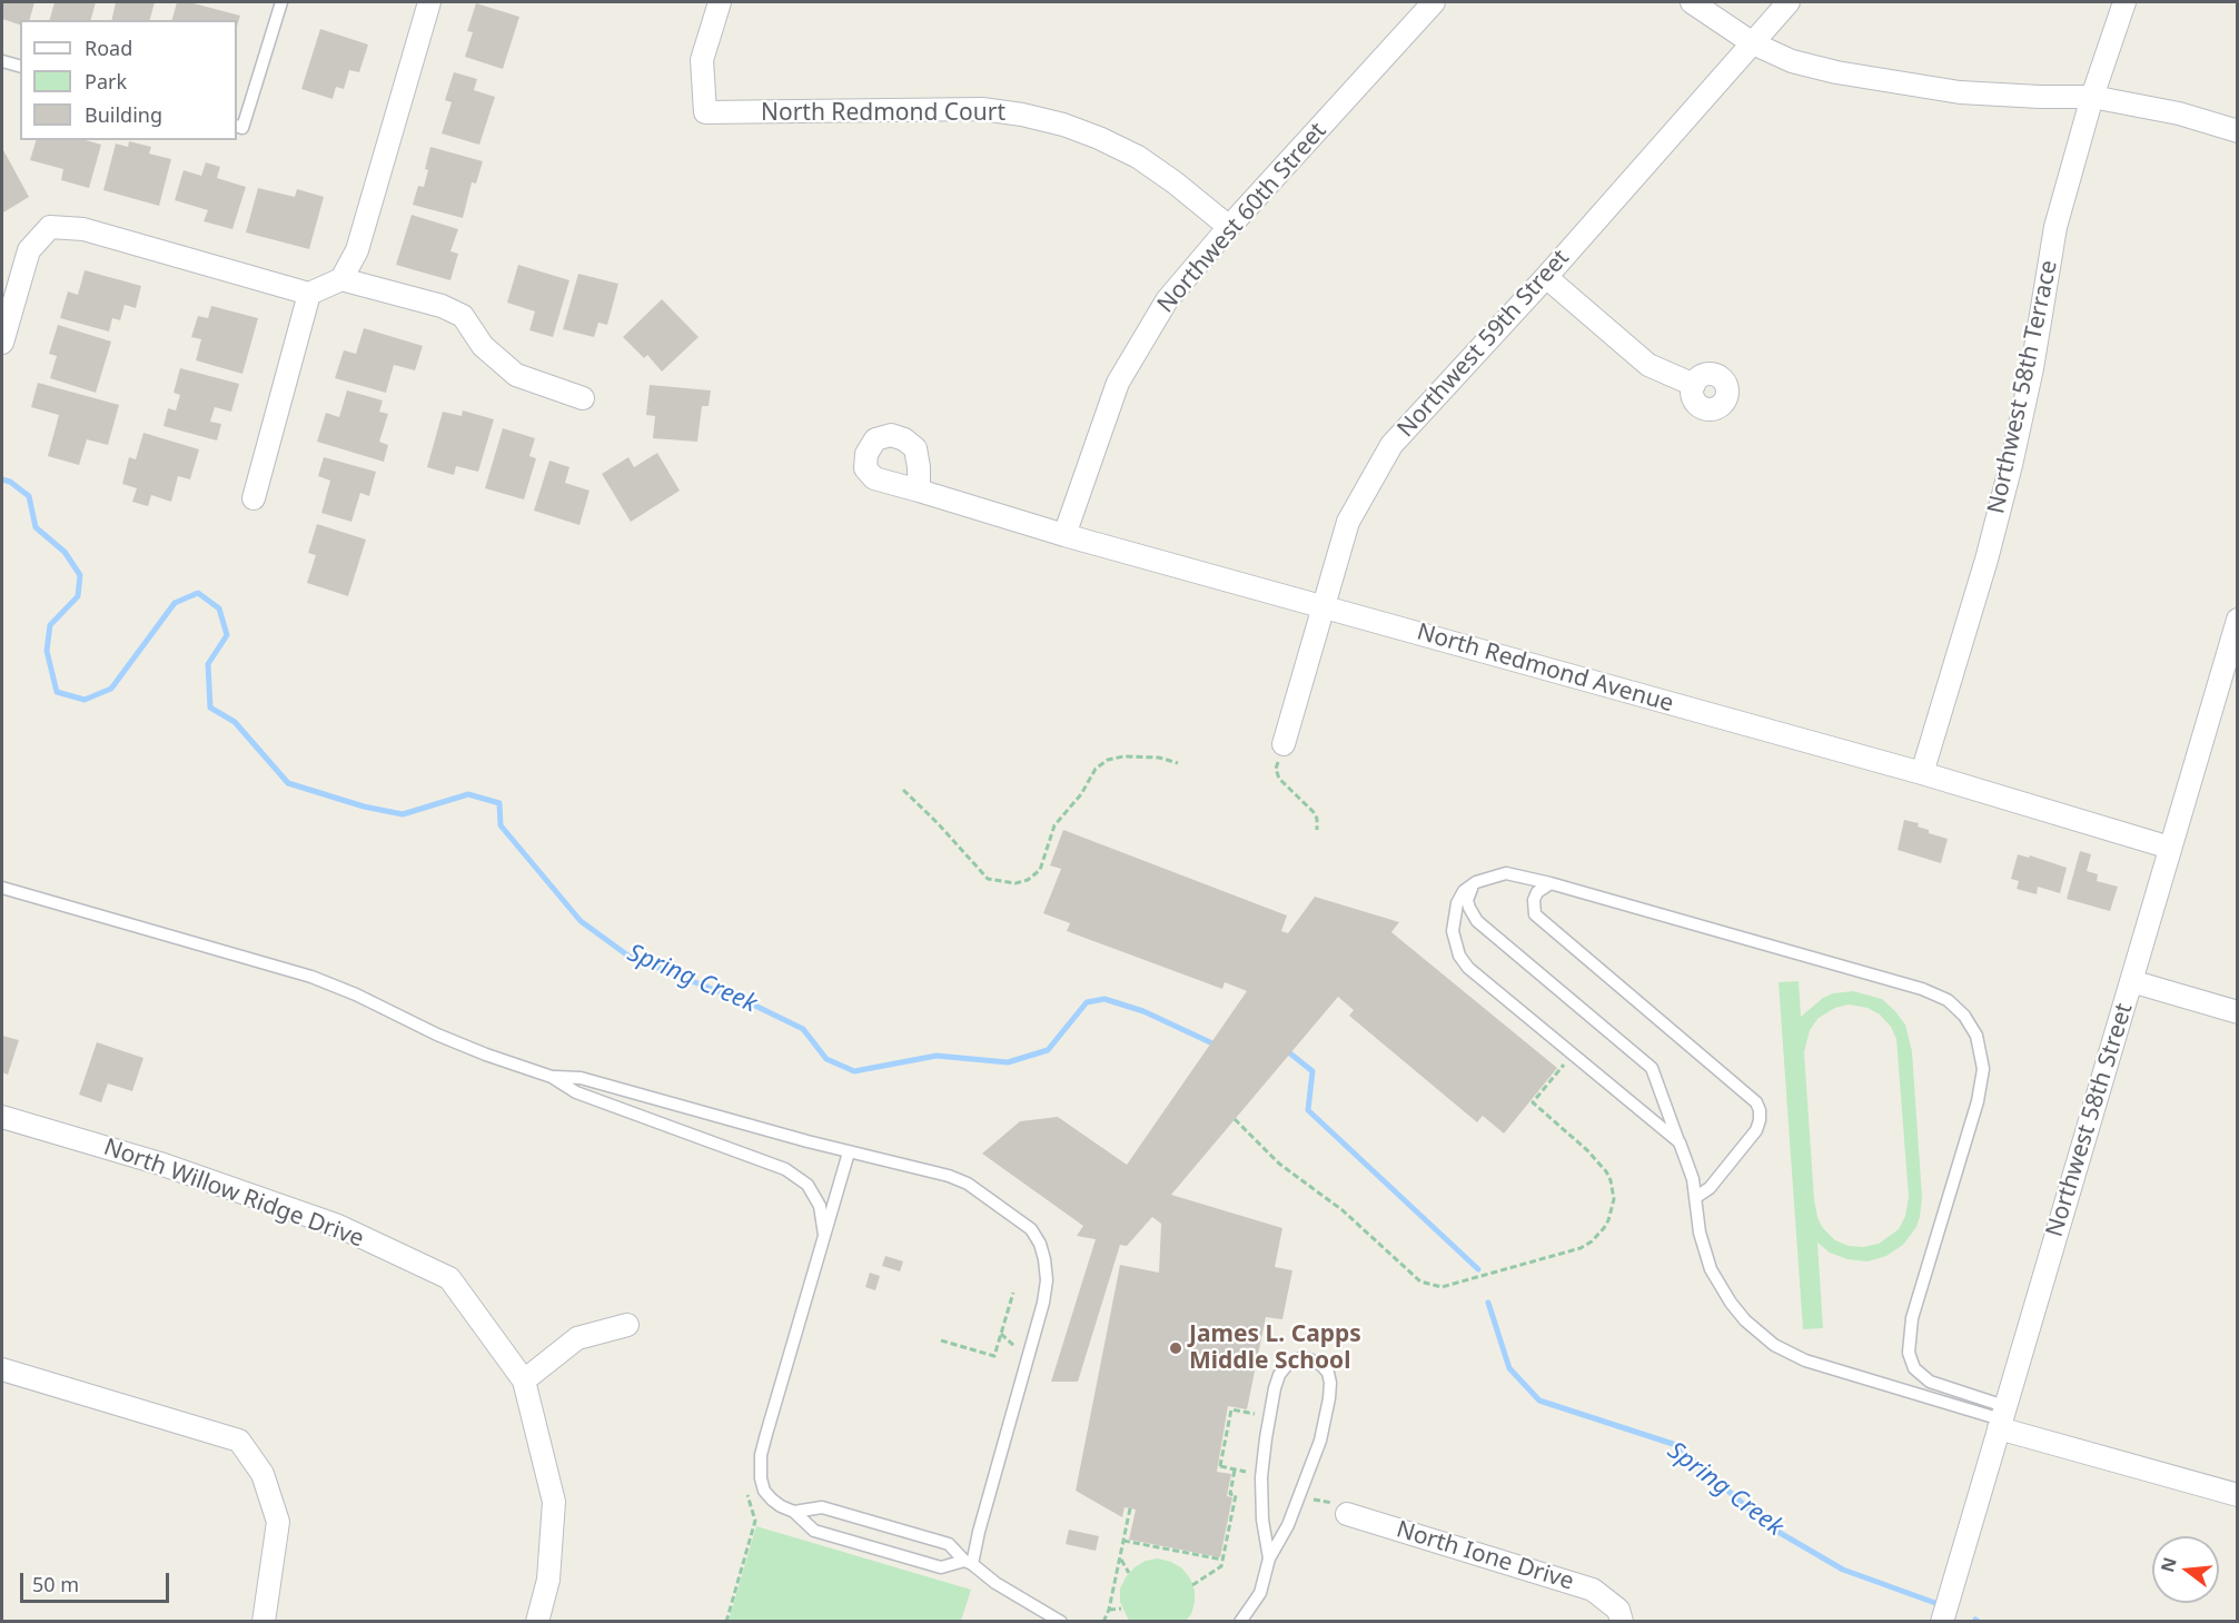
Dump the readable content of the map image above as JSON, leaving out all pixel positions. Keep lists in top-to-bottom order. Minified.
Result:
{"streets":{"street":["North Redmond Court","Northwest 60th Street","Northwest 59th Street","Northwest 58th Terrace","North Redmond Avenue","Northwest 58th Street","North Willow Ridge Drive","North Ione Drive"]},"crossings":[["North Redmond Court","Northwest 60th Street"],["Northwest 60th Street","North Redmond Avenue"],["Northwest 59th Street","North Redmond Avenue"],["Northwest 58th Terrace","North Redmond Avenue"],["North Redmond Avenue","Northwest 58th Street"]],"water":["Spring Creek"],"places":["James L. Capps Middle School"],"legend":["Road","Park","Building"],"scale_bar":"50 m","north":"left"}
